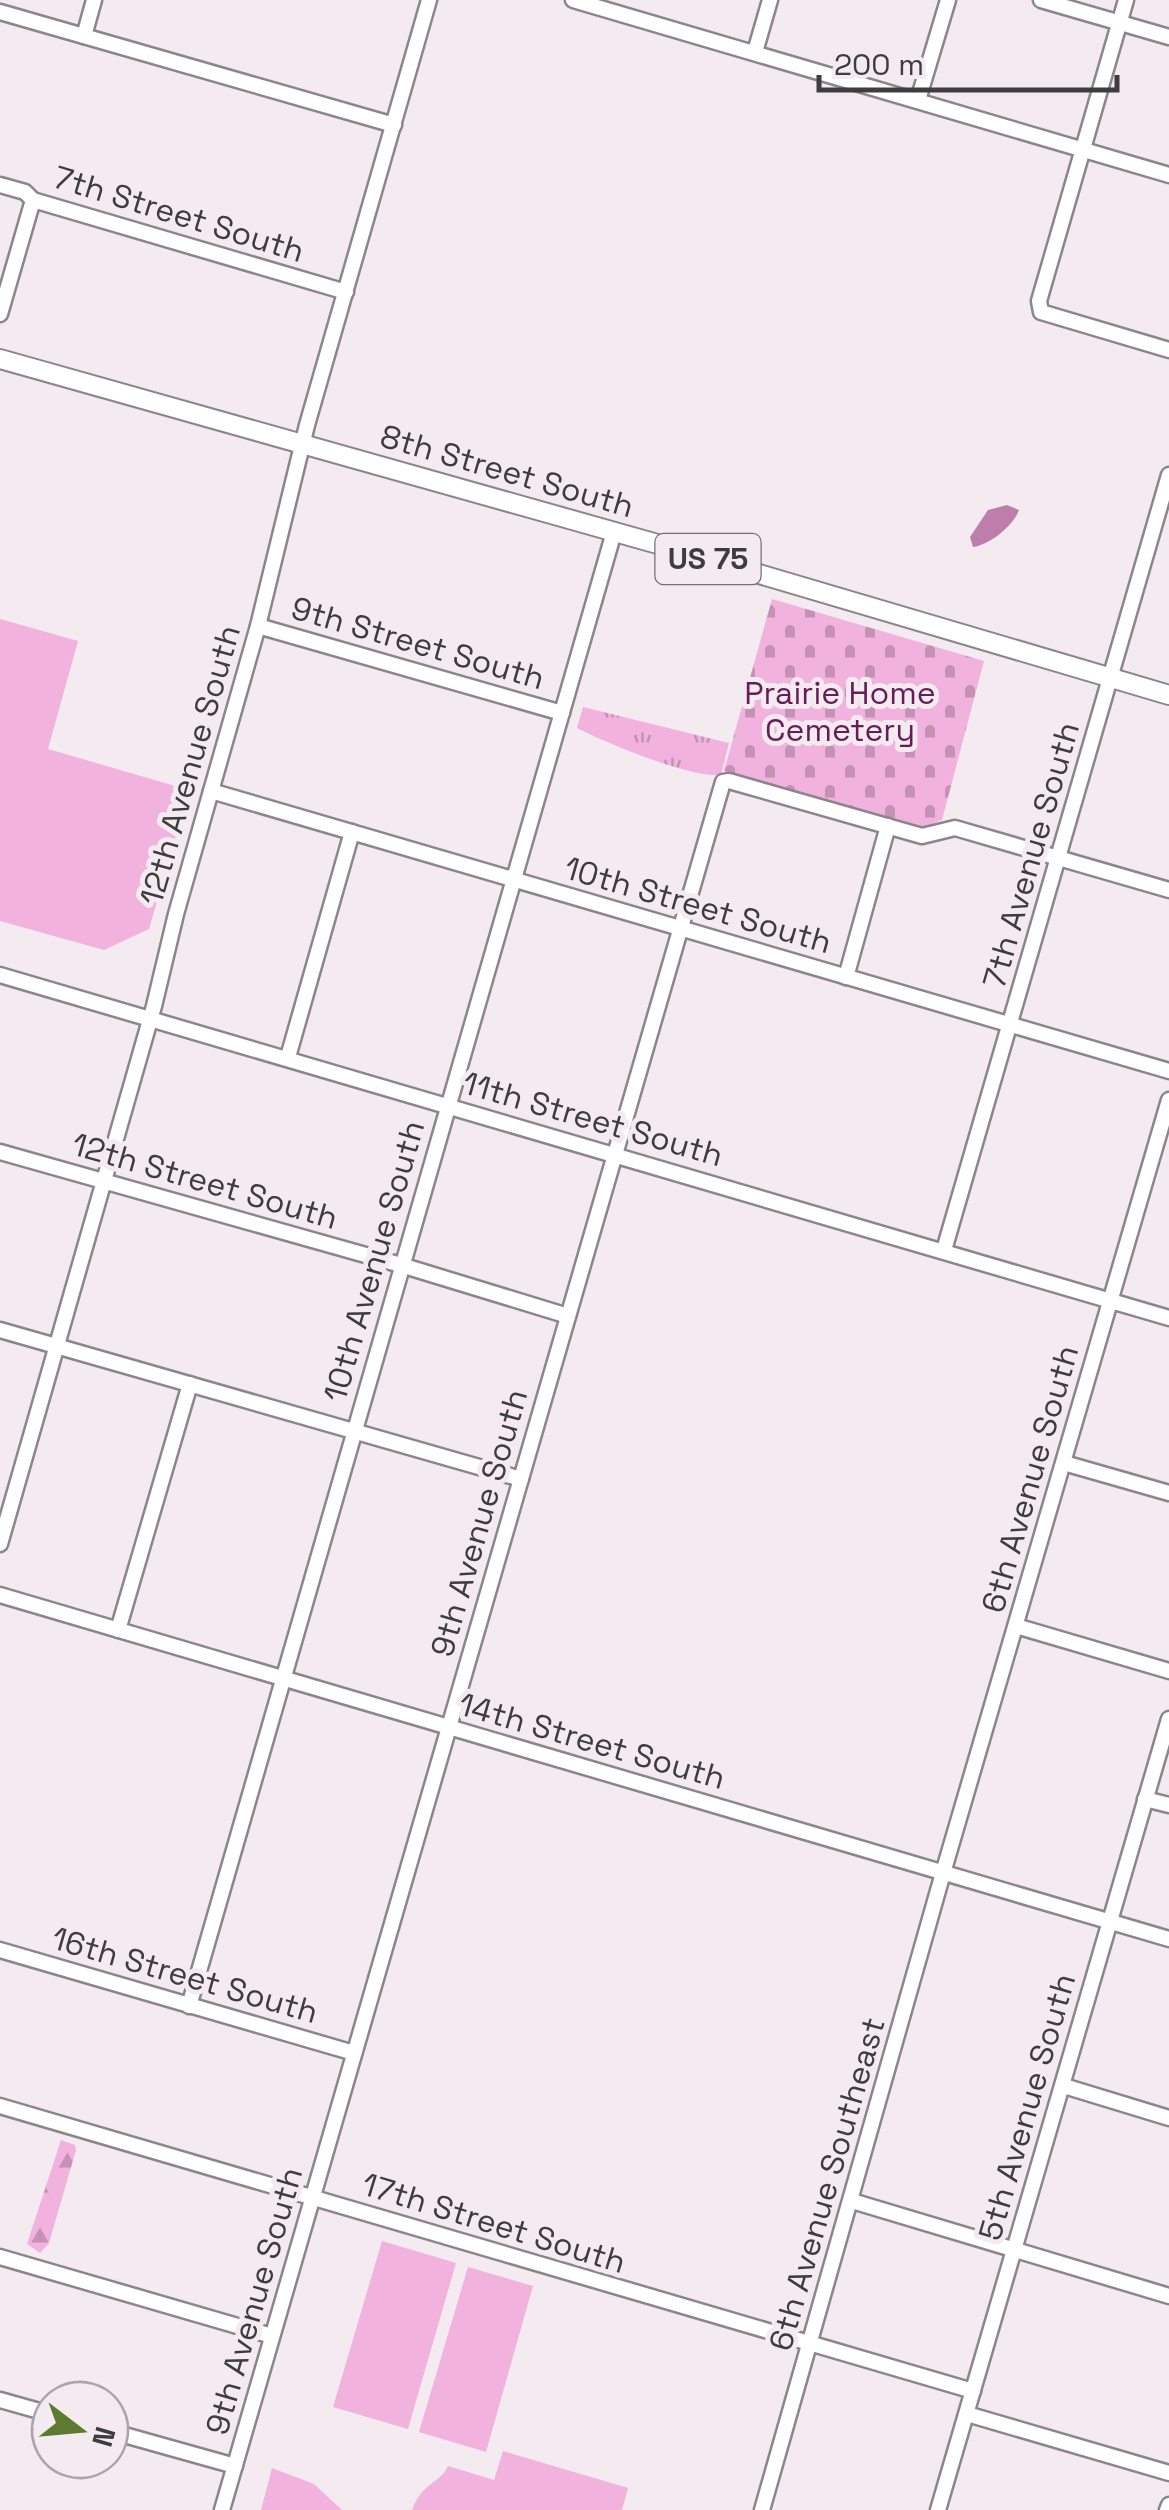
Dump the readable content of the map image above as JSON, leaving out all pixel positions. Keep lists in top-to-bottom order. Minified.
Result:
{"streets":{"main road":["8th Street South","US 75"],"street":["7th Street South","9th Street South","12th Avenue South","7th Avenue South","10th Street South","11th Street South","12th Street South","10th Avenue South","6th Avenue South","9th Avenue South","14th Street South","16th Street South","5th Avenue South","6th Avenue Southeast","17th Street South"]},"crossings":[["7th Street South","12th Avenue South"],["8th Street South","12th Avenue South"],["8th Street South","7th Avenue South"],["8th Street South","10th Avenue South"],["9th Street South","12th Avenue South"],["9th Street South","10th Avenue South"],["12th Avenue South","10th Street South"],["12th Avenue South","11th Street South"],["12th Avenue South","12th Street South"],["7th Avenue South","10th Street South"],["7th Avenue South","11th Street South"],["10th Street South","10th Avenue South"],["10th Street South","9th Avenue South"],["11th Street South","10th Avenue South"],["11th Street South","6th Avenue South"],["11th Street South","9th Avenue South"],["12th Street South","10th Avenue South"],["12th Street South","9th Avenue South"],["10th Avenue South","14th Street South"],["10th Avenue South","16th Street South"],["6th Avenue South","14th Street South"],["6th Avenue South","6th Avenue Southeast"],["9th Avenue South","14th Street South"],["9th Avenue South","16th Street South"],["9th Avenue South","17th Street South"],["14th Street South","5th Avenue South"],["14th Street South","6th Avenue Southeast"],["5th Avenue South","17th Street South"],["6th Avenue Southeast","17th Street South"]],"parks":["Prairie Home Cemetery"],"scale_bar":"200 m","north":"right"}
